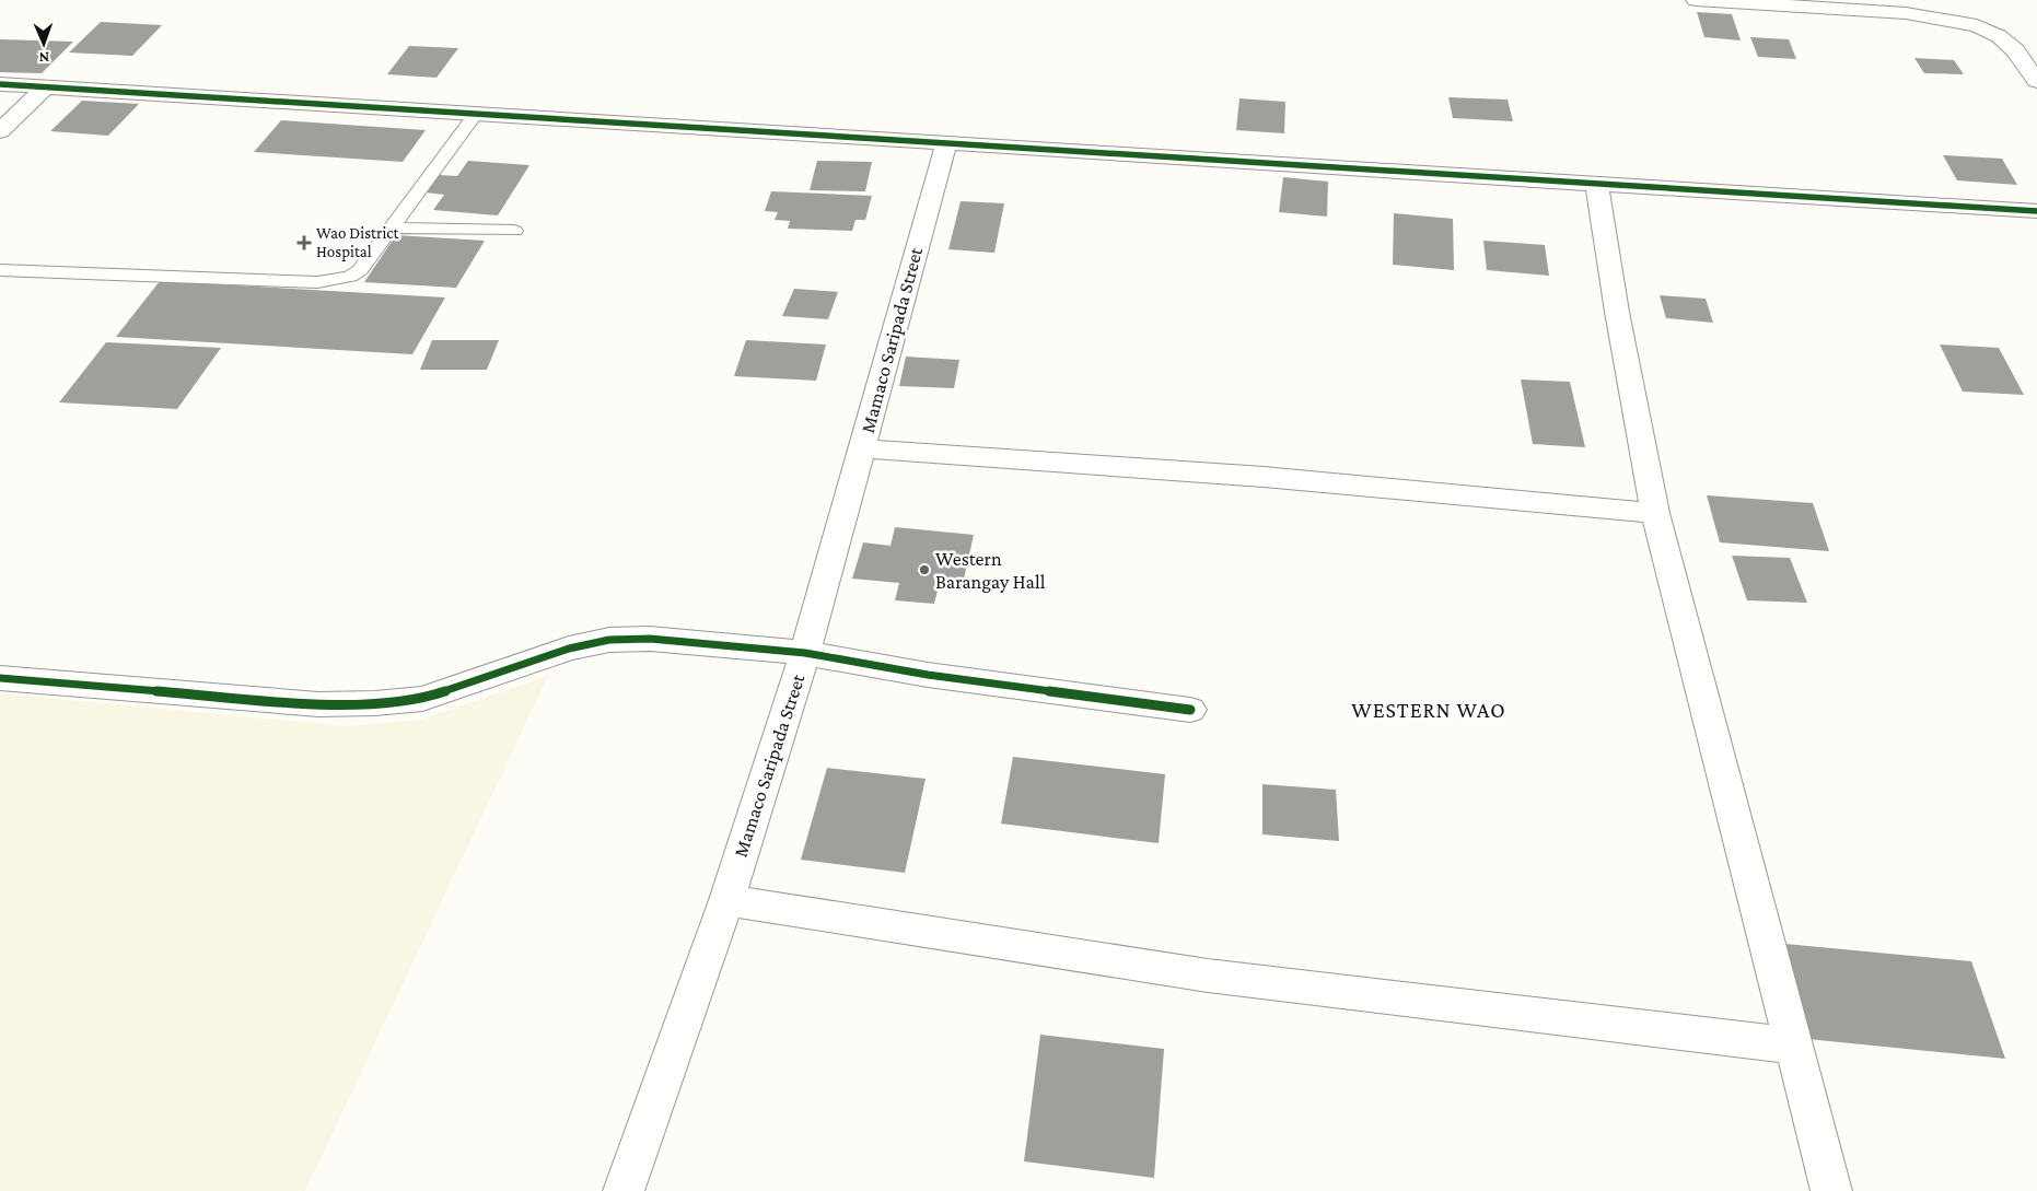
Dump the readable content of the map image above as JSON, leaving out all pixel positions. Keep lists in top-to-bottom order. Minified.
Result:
{"streets":{"street":["Mamaco Saripada Street"]},"districts":["WESTERN WAO"],"places":{"health":["Wao District Hospital"],"other":["Western Barangay Hall"]},"north":"bottom"}
